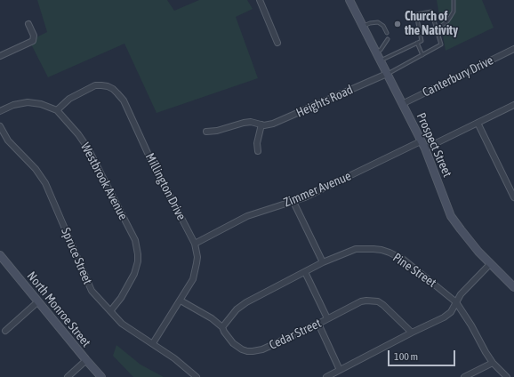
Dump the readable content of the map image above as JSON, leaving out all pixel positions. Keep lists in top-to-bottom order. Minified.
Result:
{"streets":{"main road":["Prospect Street","North Monroe Street"],"street":["Canterbury Drive","Heights Road","Westbrook Avenue","Millington Drive","Zimmer Avenue","Spruce Street","Pine Street","Cedar Street"]},"crossings":[["Canterbury Drive","Prospect Street"],["Heights Road","Prospect Street"],["Prospect Street","Zimmer Avenue"],["Westbrook Avenue","Millington Drive"],["Westbrook Avenue","Spruce Street"],["Millington Drive","Zimmer Avenue"],["Millington Drive","Spruce Street"],["Millington Drive","Cedar Street"],["Pine Street","Cedar Street"]],"places":["Church of the Nativity"],"scale_bar":"100 m"}
